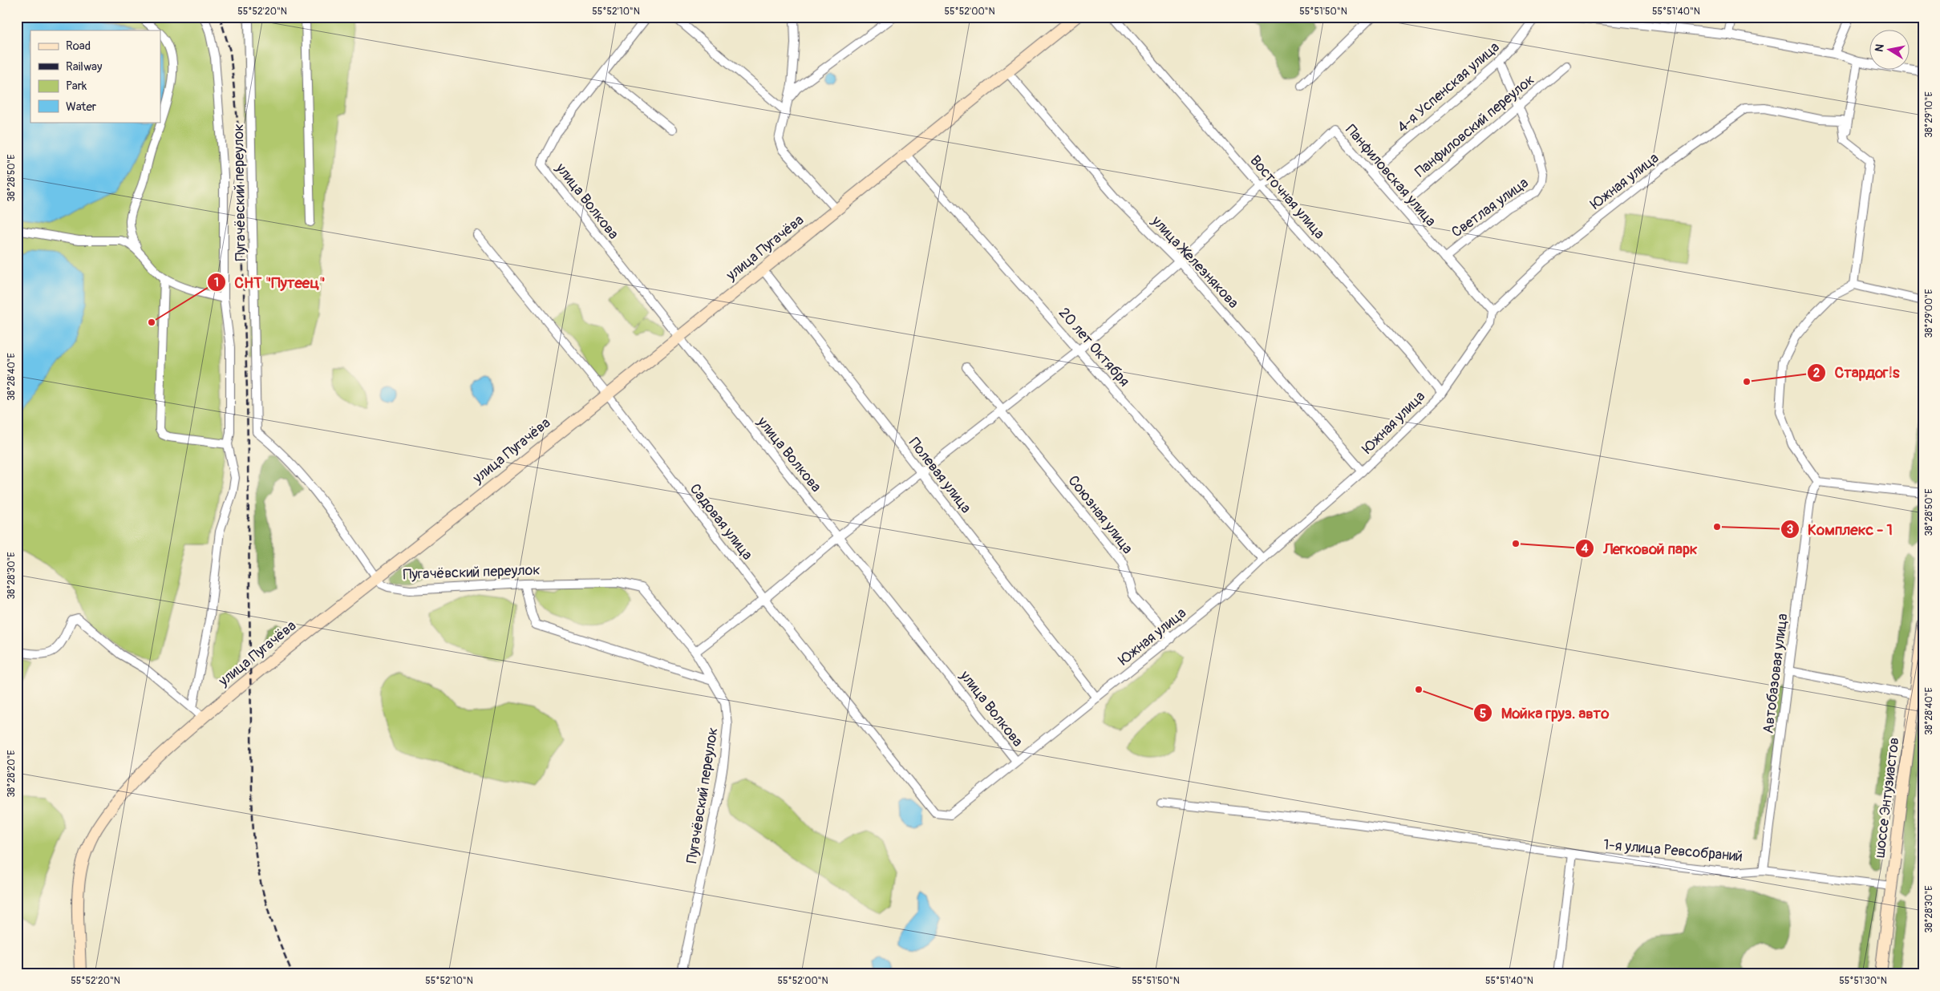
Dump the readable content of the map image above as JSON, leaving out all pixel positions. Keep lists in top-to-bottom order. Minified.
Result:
{"streets":{"street":["4-я Успенская улица","Панфиловский переулок","Панфиловская улица","Южная улица","Пугачёвский переулок","Восточная улица","улица Волкова","Светлая улица","улица Пугачёва","улица Железнякова","20 лет Октября","Полевая улица","Союзная улица","Садовая улица","Автобазовая улица","шоссе Энтузиастов","1-я улица Ревсобраний"]},"crossings":[["4-я Успенская улица","Панфиловская улица"],["4-я Успенская улица","Светлая улица"],["Панфиловский переулок","Панфиловская улица"],["Панфиловский переулок","Светлая улица"],["Панфиловская улица","Южная улица"],["Панфиловская улица","Восточная улица"],["Панфиловская улица","Светлая улица"],["Южная улица","Восточная улица"],["Южная улица","улица Волкова"],["Южная улица","улица Железнякова"],["Южная улица","20 лет Октября"],["Южная улица","Полевая улица"],["Южная улица","Союзная улица"],["Южная улица","Садовая улица"],["Пугачёвский переулок","улица Пугачёва"],["улица Волкова","улица Пугачёва"],["улица Пугачёва","улица Железнякова"],["улица Пугачёва","20 лет Октября"],["улица Пугачёва","Полевая улица"],["улица Пугачёва","Садовая улица"],["Автобазовая улица","1-я улица Ревсобраний"],["шоссе Энтузиастов","1-я улица Ревсобраний"]],"places":["СНТ \"Путеец\"","Стардог!s","Комплекс - 1","Легковой парк","Мойка груз. авто"],"legend":["Road","Railway","Park","Water"],"north":"left","coordinates":["55°52'20\"N","55°52'10\"N","55°52'00\"N","55°51'50\"N","55°51'40\"N","38°29'10\"E","38°28'50\"E","38°29'00\"E","38°28'40\"E","38°28'30\"E","38°28'20\"E","55°51'30\"N"]}
